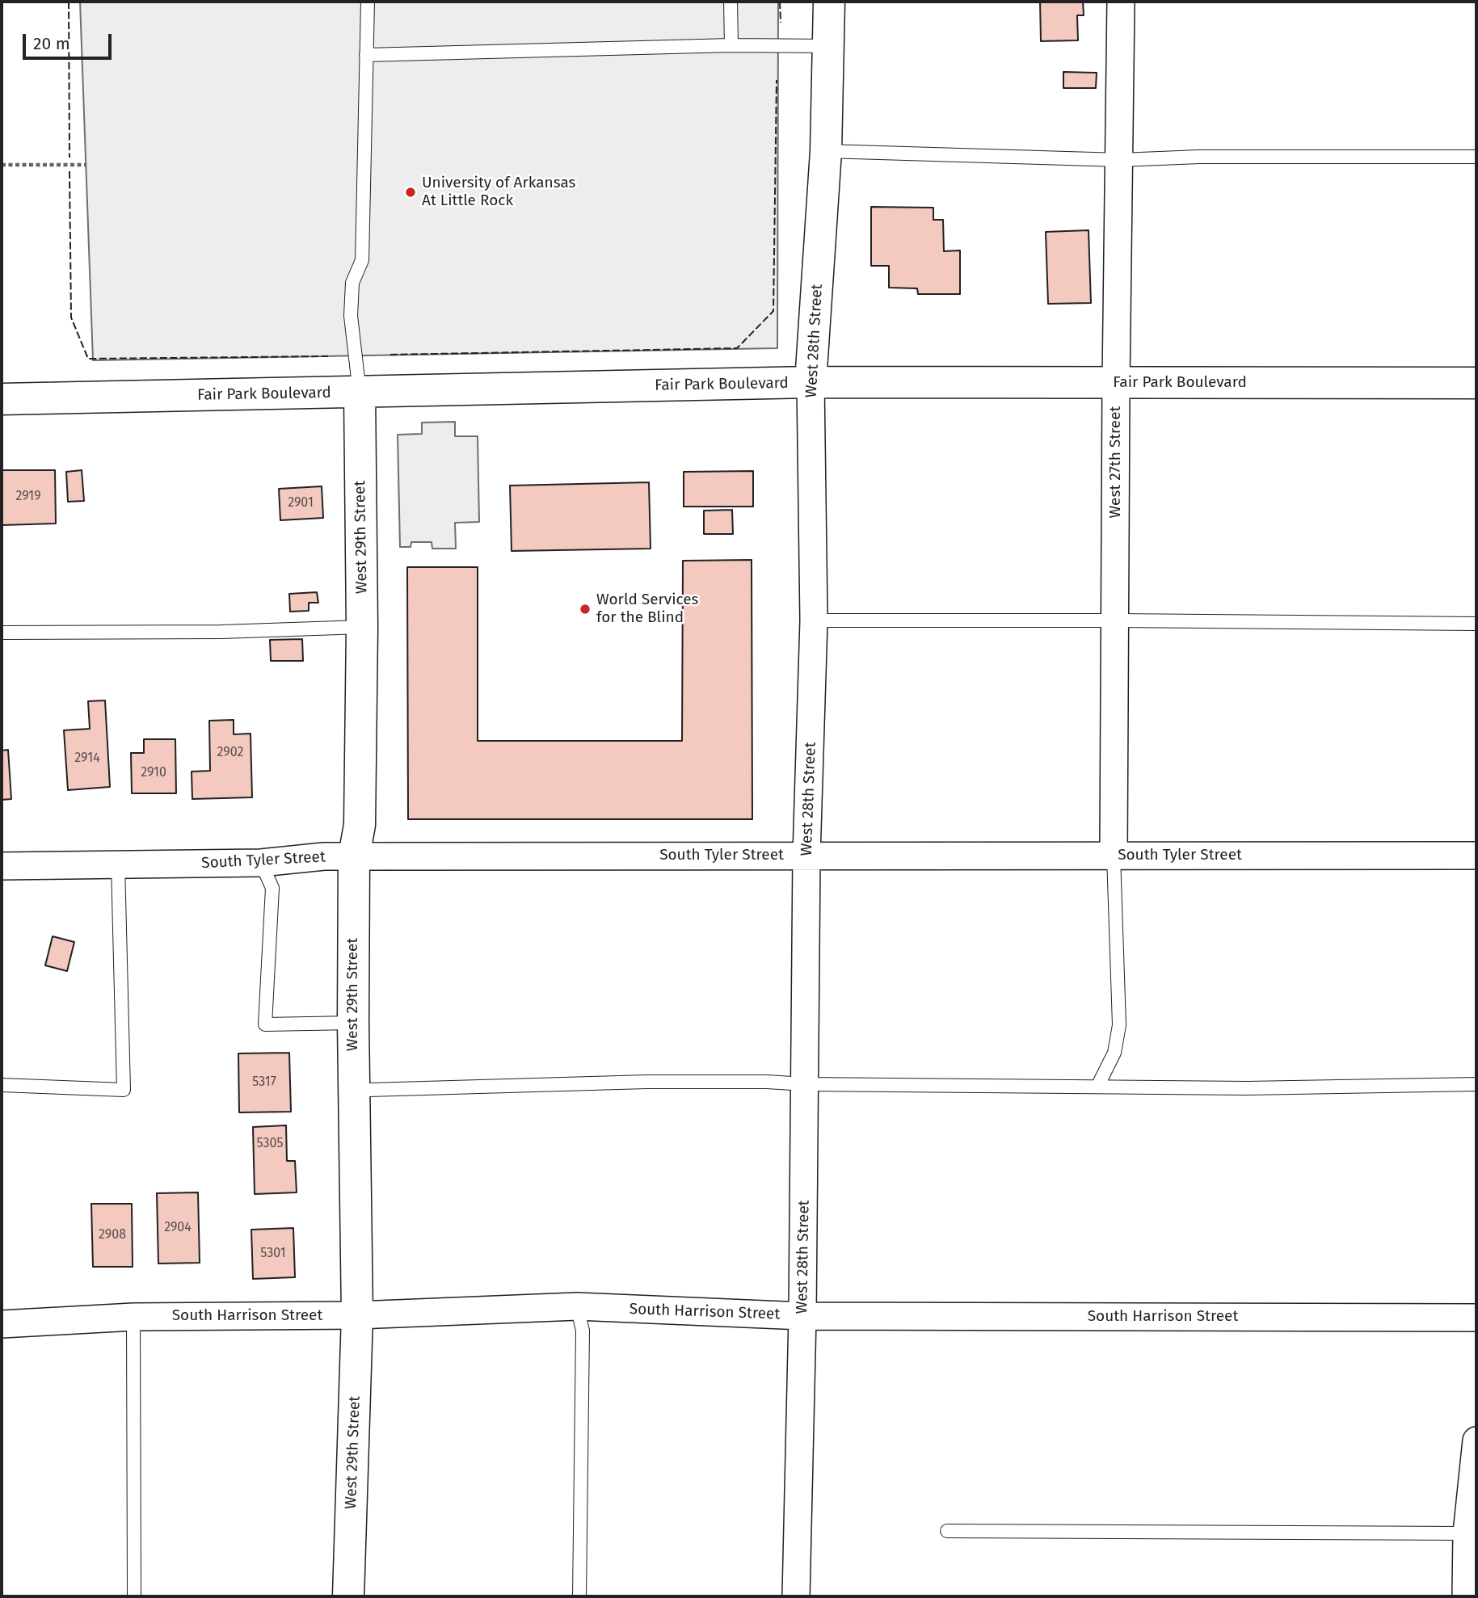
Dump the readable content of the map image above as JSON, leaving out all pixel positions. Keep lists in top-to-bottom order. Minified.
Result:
{"streets":{"street":["West 28th Street","Fair Park Boulevard","West 27th Street","West 29th Street","South Tyler Street","South Harrison Street"]},"crossings":[["West 28th Street","Fair Park Boulevard"],["West 28th Street","South Tyler Street"],["West 28th Street","South Harrison Street"],["Fair Park Boulevard","West 27th Street"],["Fair Park Boulevard","West 29th Street"],["West 27th Street","South Tyler Street"],["West 29th Street","South Tyler Street"],["West 29th Street","South Harrison Street"]],"places":["University of Arkansas At Little Rock","World Services for the Blind"],"house_numbers":["2919","2901","2902","2914","2910","5317","5305","2904","2908","5301"],"scale_bar":"20 m"}
